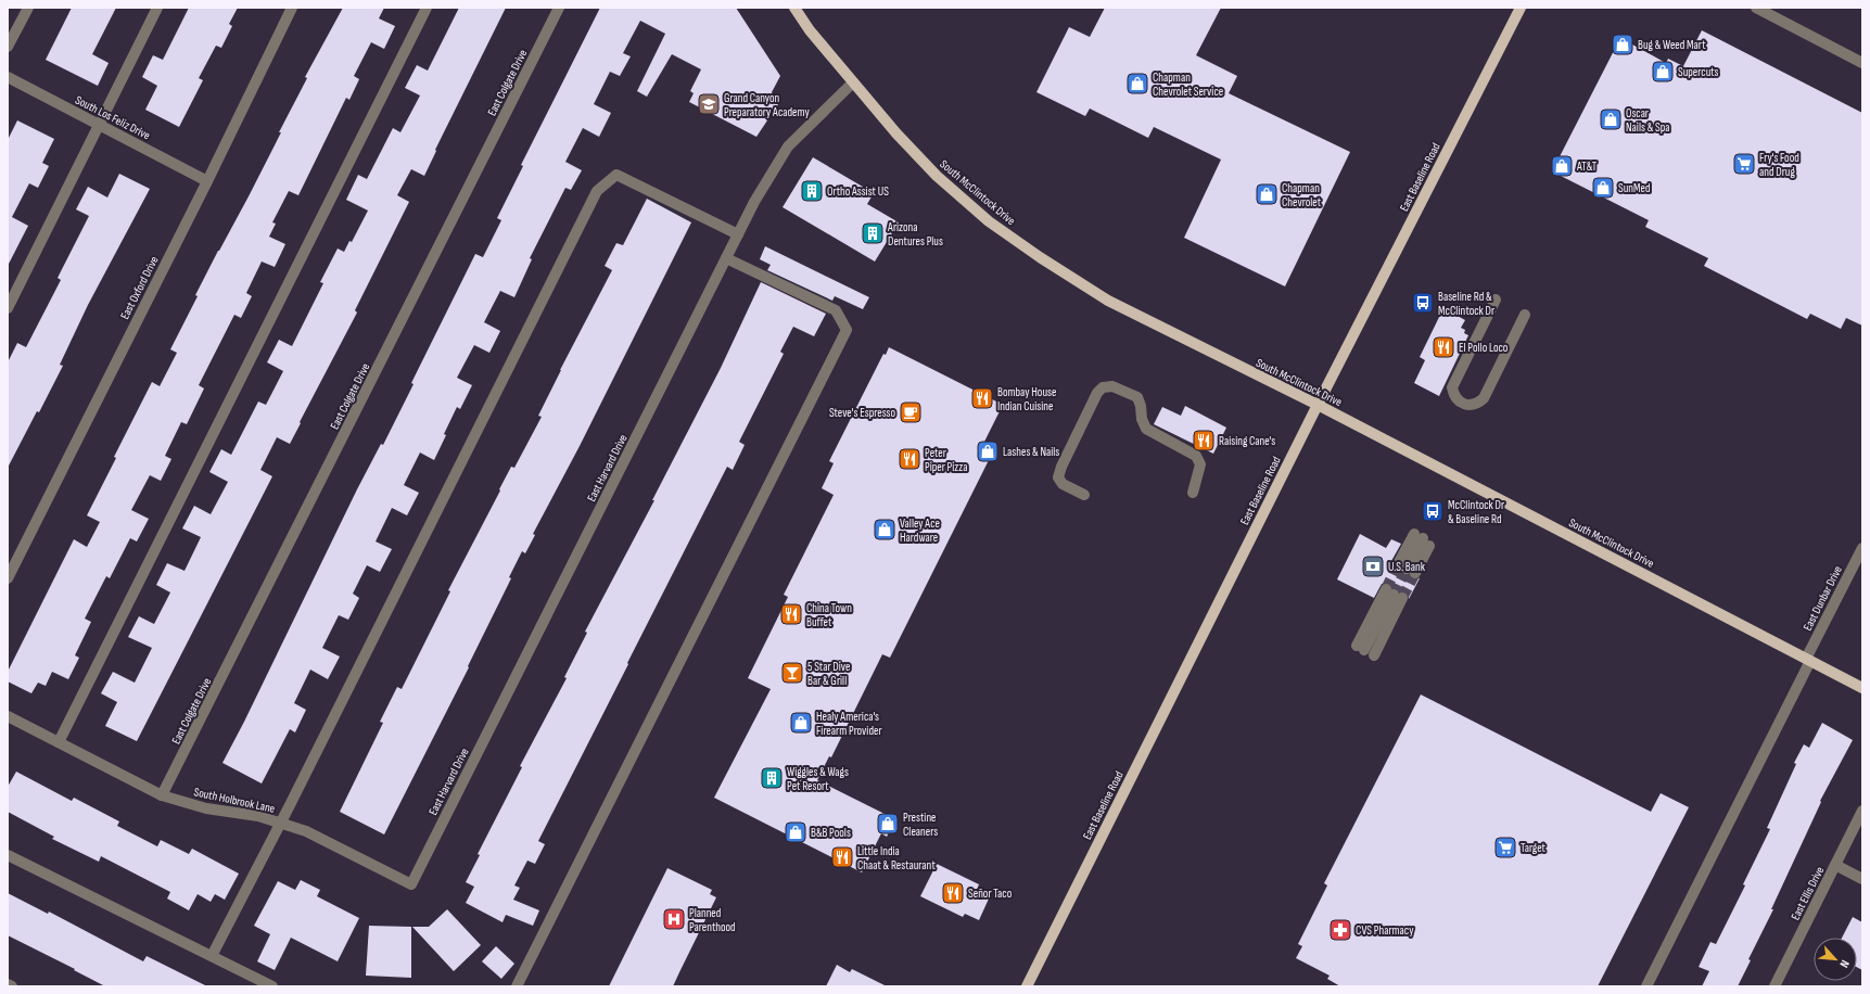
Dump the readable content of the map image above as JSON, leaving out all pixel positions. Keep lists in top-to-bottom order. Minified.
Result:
{"streets":{"main road":["East Baseline Road","South McClintock Drive"],"street":["East Colgate Drive","South Los Feliz Drive","East Oxford Drive","East Harvard Drive","East Dunbar Drive","South Holbrook Lane","East Ellis Drive"]},"crossings":[["East Colgate Drive","South Holbrook Lane"],["South Los Feliz Drive","East Oxford Drive"],["East Baseline Road","South McClintock Drive"],["South McClintock Drive","East Harvard Drive"],["South McClintock Drive","East Dunbar Drive"],["East Harvard Drive","South Holbrook Lane"]],"places":{"shop":["Bug & Weed Mart","Supercuts","Chapman Chevrolet Service","Oscar Nails & Spa","AT&T","SunMed","Chapman Chevrolet","Lashes & Nails","Valley Ace Hardware","Healy America's Firearm Provider","Prestine Cleaners","B&B Pools"],"school or university":["Grand Canyon Preparatory Academy"],"supermarket":["Fry's Food and Drug","Target"],"building":["Ortho Assist US","Arizona Dentures Plus","Wiggles & Wags Pet Resort"],"bus stop":["Baseline Rd & McClintock Dr","McClintock Dr & Baseline Rd"],"restaurant":["El Pollo Loco","Bombay House Indian Cuisine","Raising Cane's","Peter Piper Pizza","China Town Buffet","Little India Chaat & Restaurant","Señor Taco"],"cafe":["Steve's Espresso"],"bank":["U.S. Bank"],"bar":["5 Star Dive Bar & Grill"],"hospital":["Planned Parenthood"],"pharmacy":["CVS Pharmacy"]},"north":"bottom right"}
